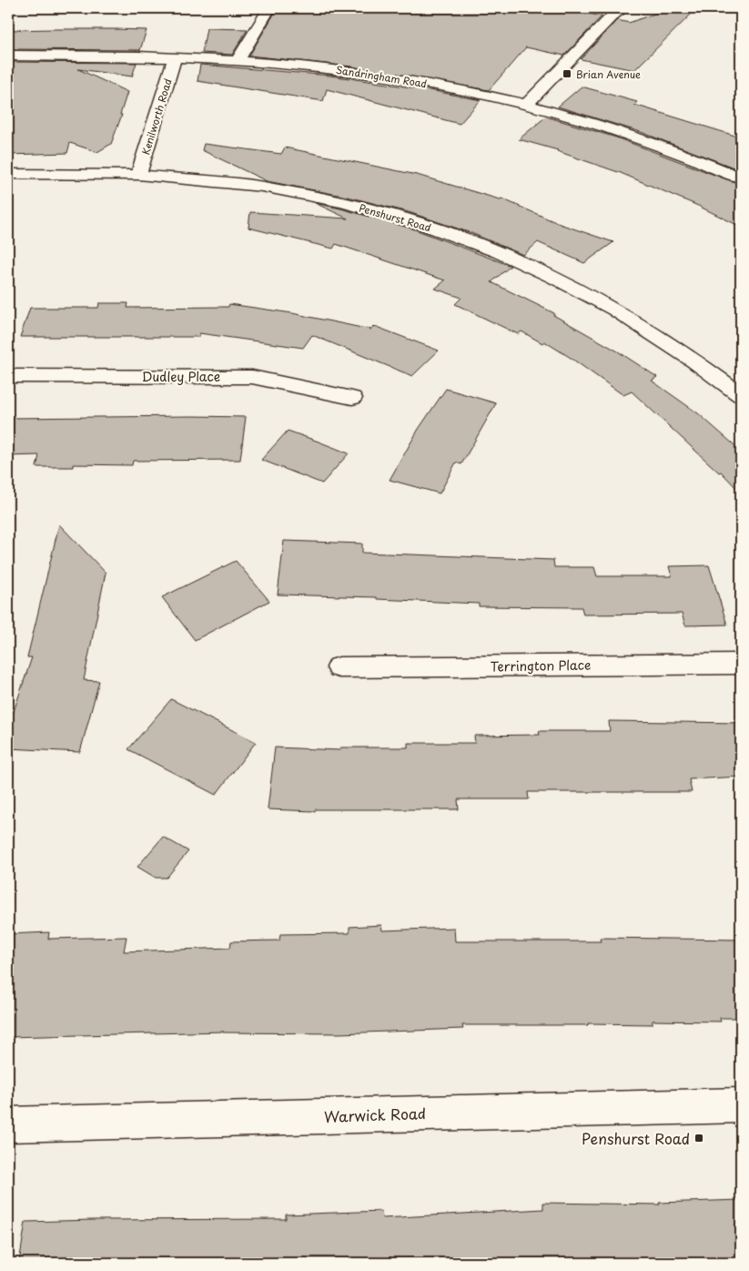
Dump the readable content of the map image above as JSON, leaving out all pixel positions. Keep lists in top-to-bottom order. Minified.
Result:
{"streets":{"street":["Sandringham Road","Kenilworth Road","Penshurst Road","Dudley Place","Terrington Place","Warwick Road"]},"crossings":[["Sandringham Road","Kenilworth Road"],["Kenilworth Road","Penshurst Road"]],"places":{"transit":["Brian Avenue","Penshurst Road"]}}
